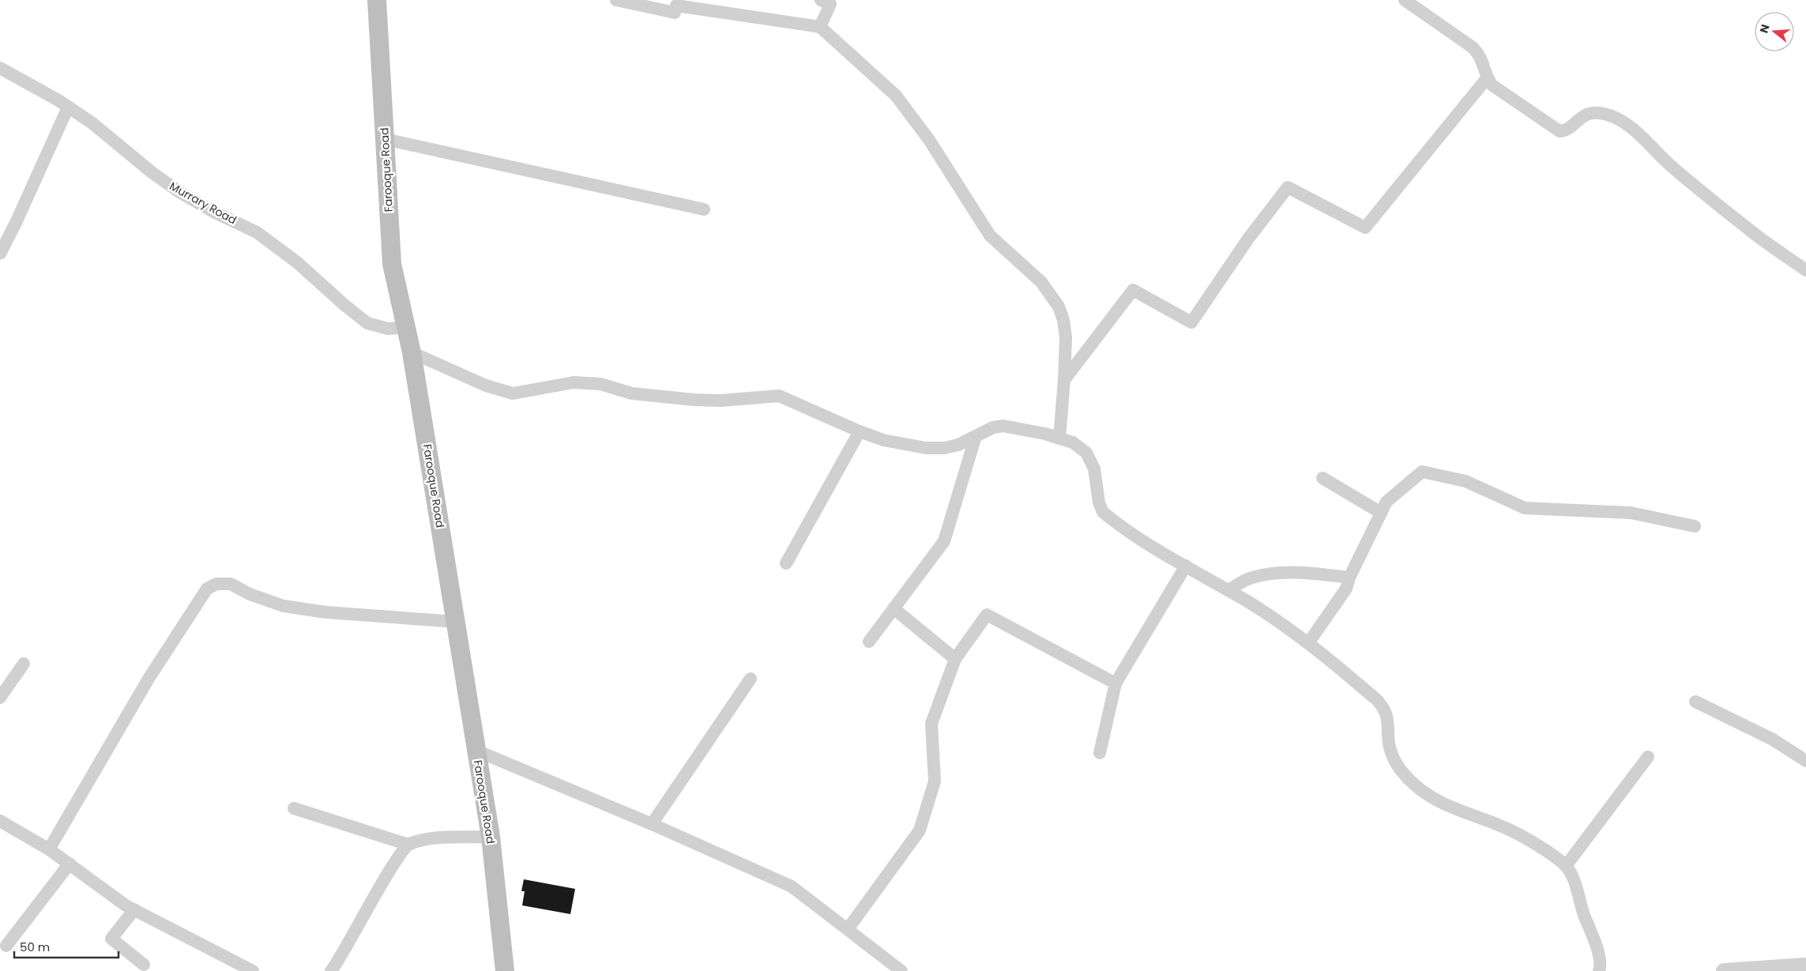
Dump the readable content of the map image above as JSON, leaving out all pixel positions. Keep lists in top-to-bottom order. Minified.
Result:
{"streets":{"main road":["Farooque Road"],"street":["Murrary Road"]},"crossings":[["Farooque Road","Murrary Road"]],"scale_bar":"50 m","north":"left"}
